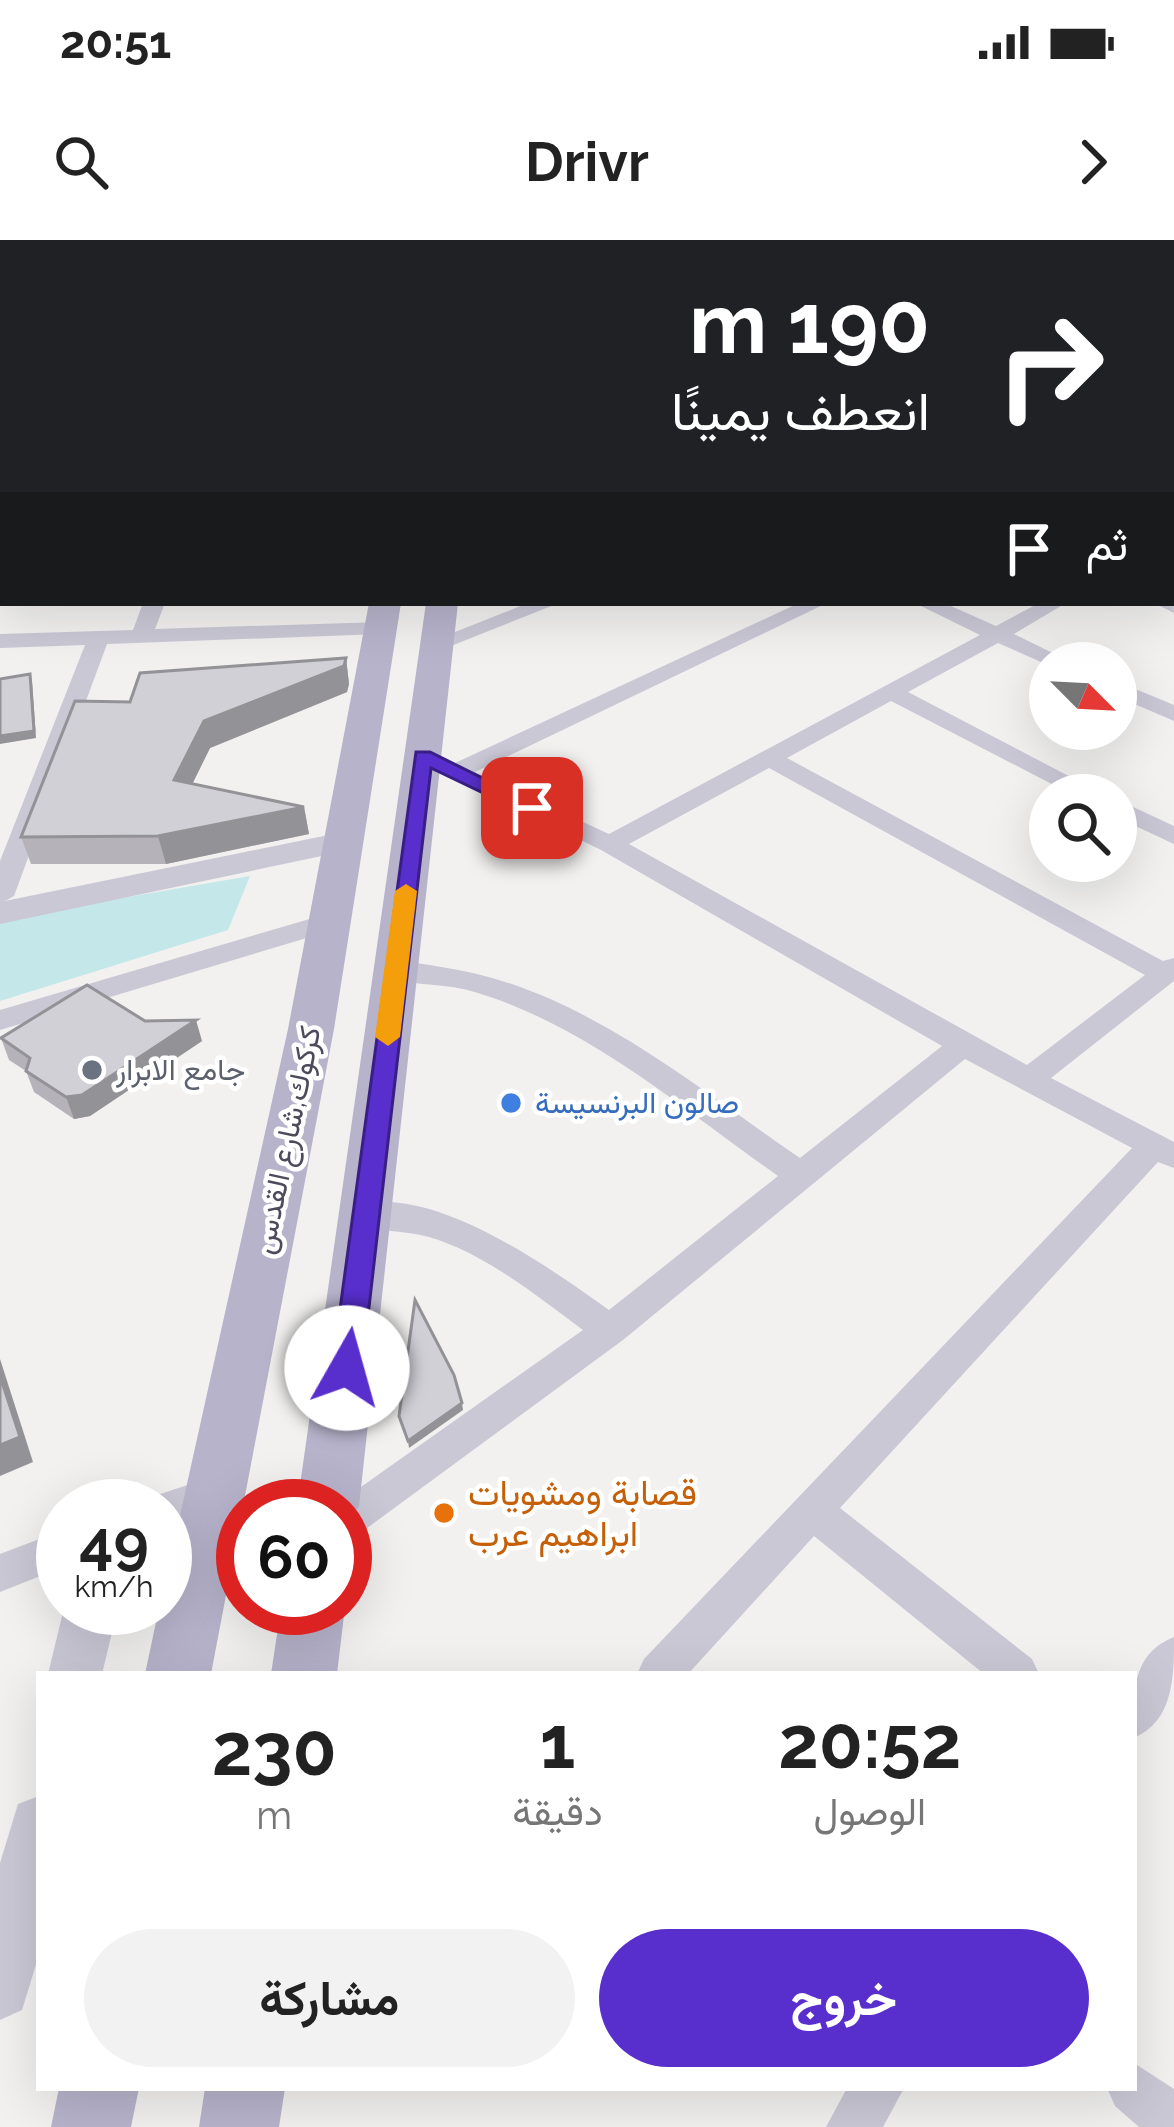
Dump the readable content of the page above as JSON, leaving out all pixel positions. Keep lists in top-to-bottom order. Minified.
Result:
{"streets":{"main road":["كركوك,شارع القدس"]},"places":["جامع الابرار","صالون البرنسيسة","قصابة ومشويات ابراهيم عرب"],"north":"bottom right","page":{"status":"20:51","header":"Drivr","turn":["190 m","انعطف يمينًا"],"then":"ثم","speed":"49 km/h","limit":"60","eta":["20:52","الوصول","1","دقيقة","230","m"],"buttons":["خروج","مشاركة"]}}
